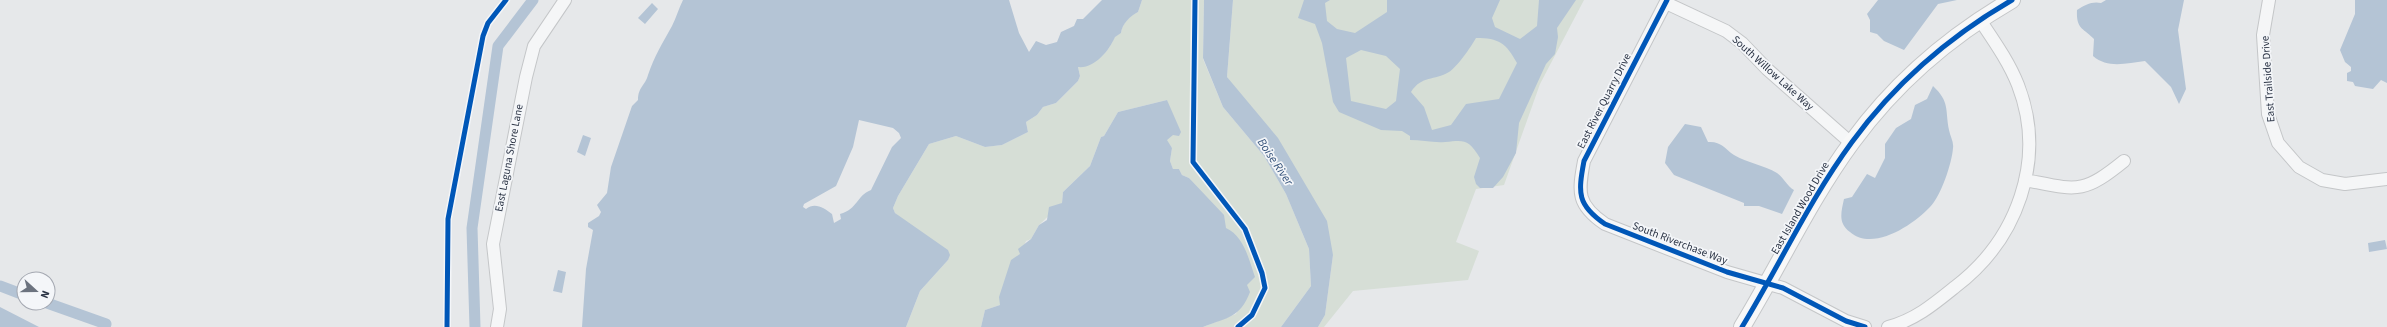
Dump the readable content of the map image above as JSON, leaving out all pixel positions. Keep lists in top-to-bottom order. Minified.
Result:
{"streets":{"street":["South Willow Lake Way","East Trailside Drive","East River Quarry Drive","East Laguna Shore Lane","East Island Wood Drive","South Riverchase Way"]},"crossings":[["South Willow Lake Way","East River Quarry Drive"],["South Willow Lake Way","East Island Wood Drive"],["East River Quarry Drive","South Riverchase Way"],["East Island Wood Drive","South Riverchase Way"]],"water":["Boise River"],"north":"right"}
